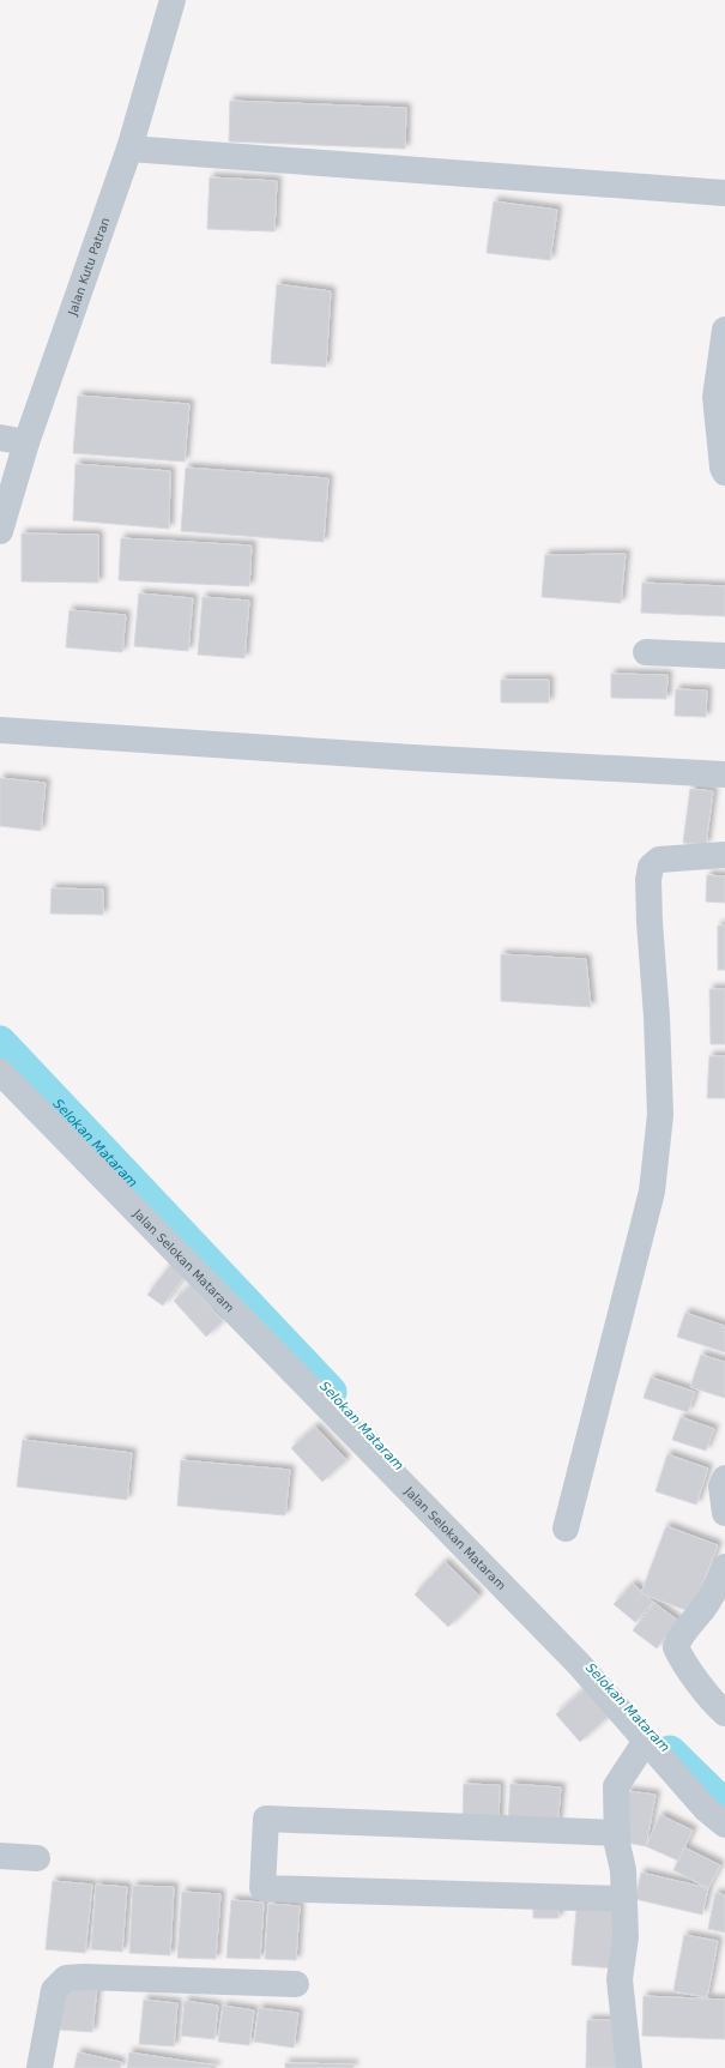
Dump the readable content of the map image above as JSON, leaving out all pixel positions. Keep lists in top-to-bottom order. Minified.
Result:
{"streets":{"street":["Jalan Kutu Patran","Jalan Selokan Mataram"]},"water":["Selokan Mataram"]}
